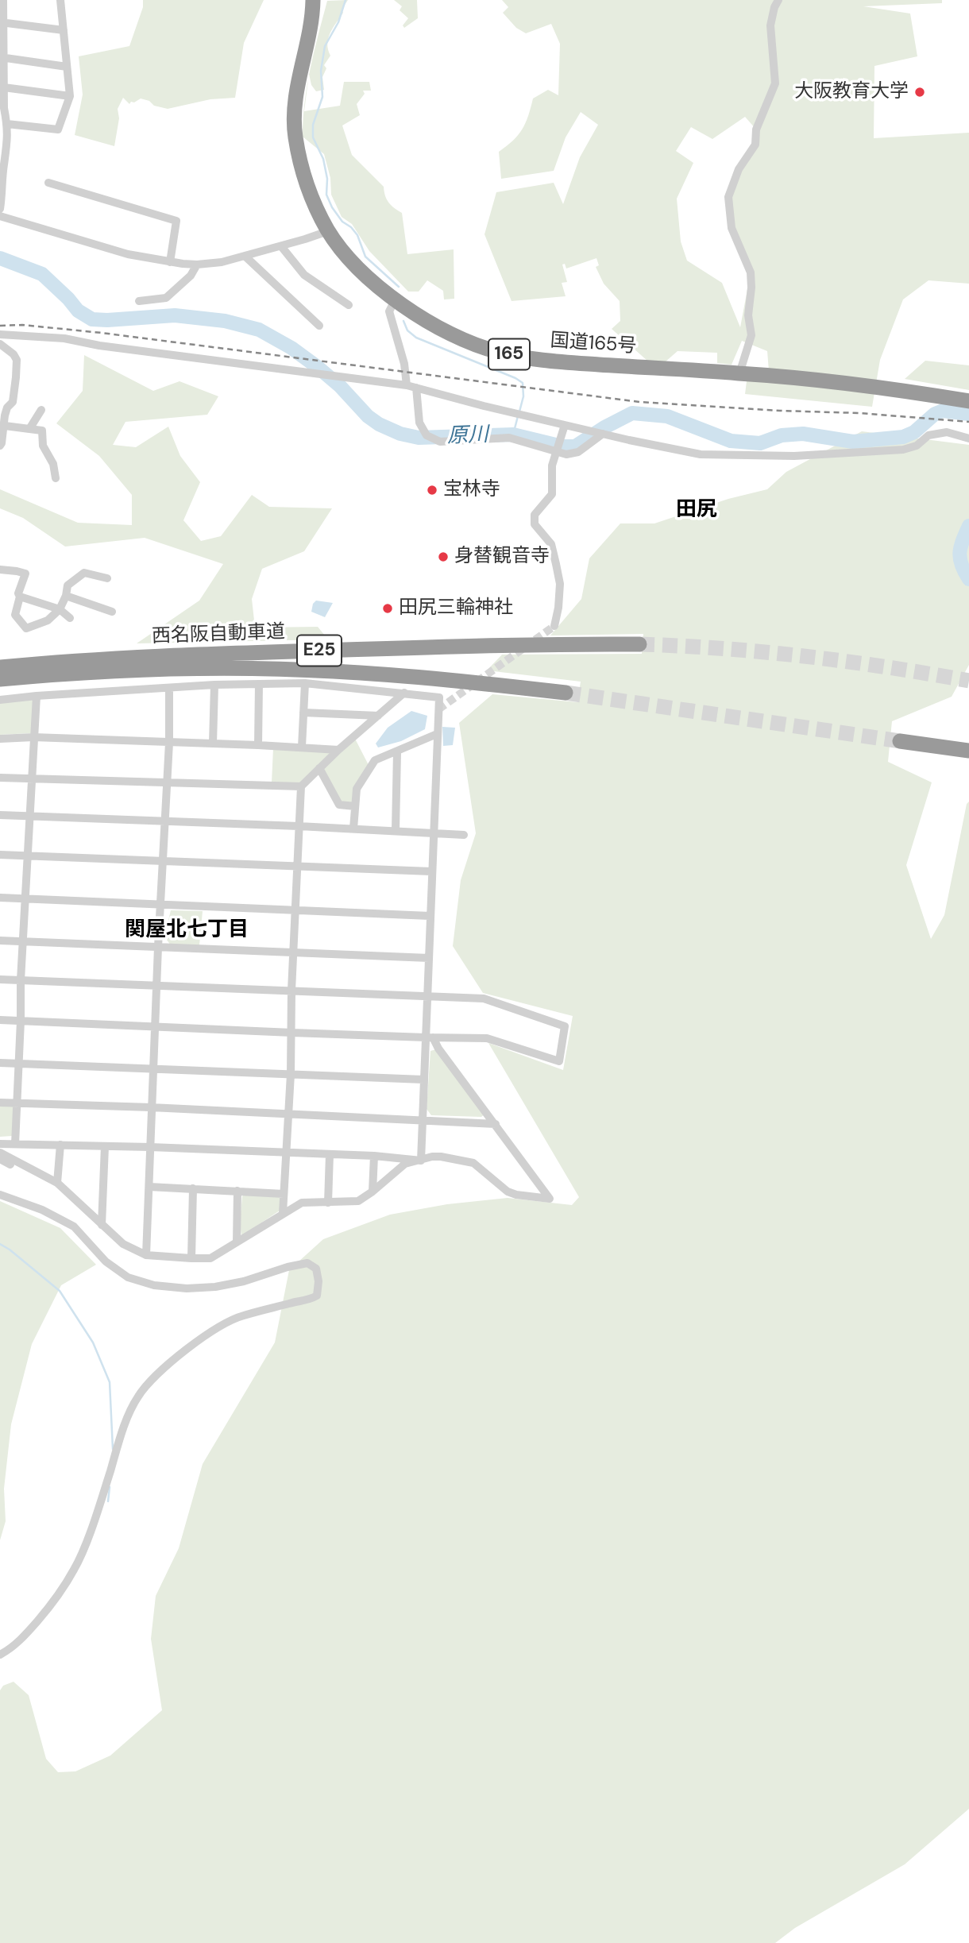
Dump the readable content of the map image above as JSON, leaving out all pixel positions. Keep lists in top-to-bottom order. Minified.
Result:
{"streets":{"highway":["国道165号","165","西名阪自動車道","E25"]},"districts":["田尻","関屋北七丁目"],"water":["原川"],"places":["大阪教育大学","宝林寺","身替観音寺","田尻三輪神社"]}
